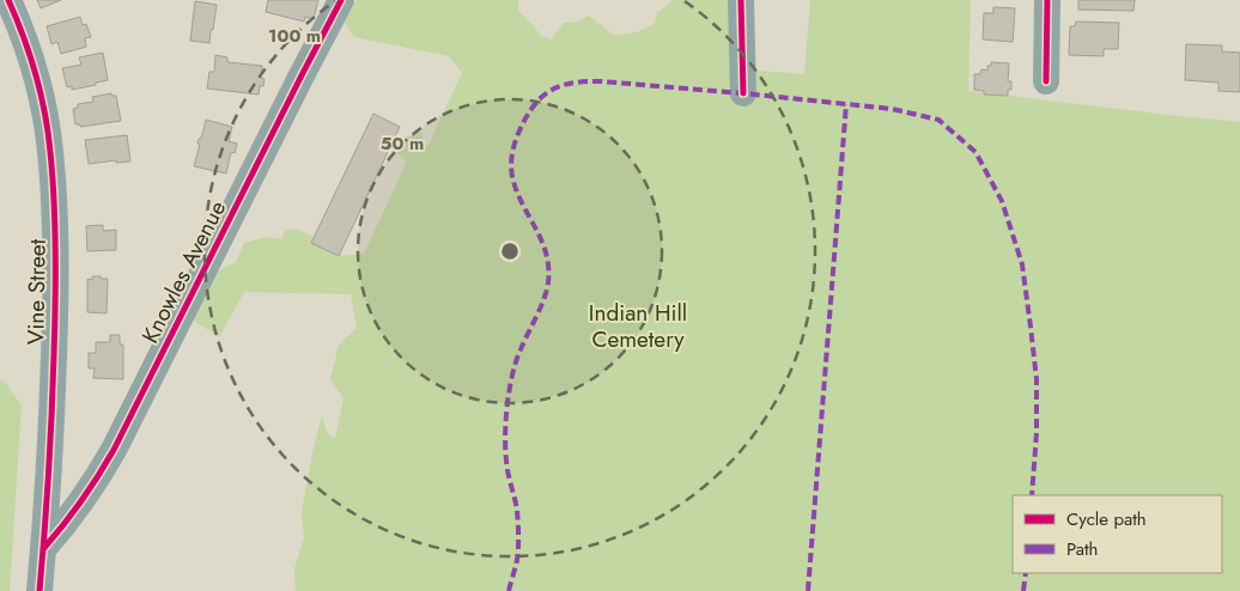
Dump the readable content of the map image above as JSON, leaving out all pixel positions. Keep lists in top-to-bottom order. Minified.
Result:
{"streets":{"street":["Knowles Avenue","Vine Street"]},"crossings":[["Knowles Avenue","Vine Street"]],"parks":["Indian Hill Cemetery"],"legend":["Cycle path","Path"],"rings":["100 m","50 m"]}
